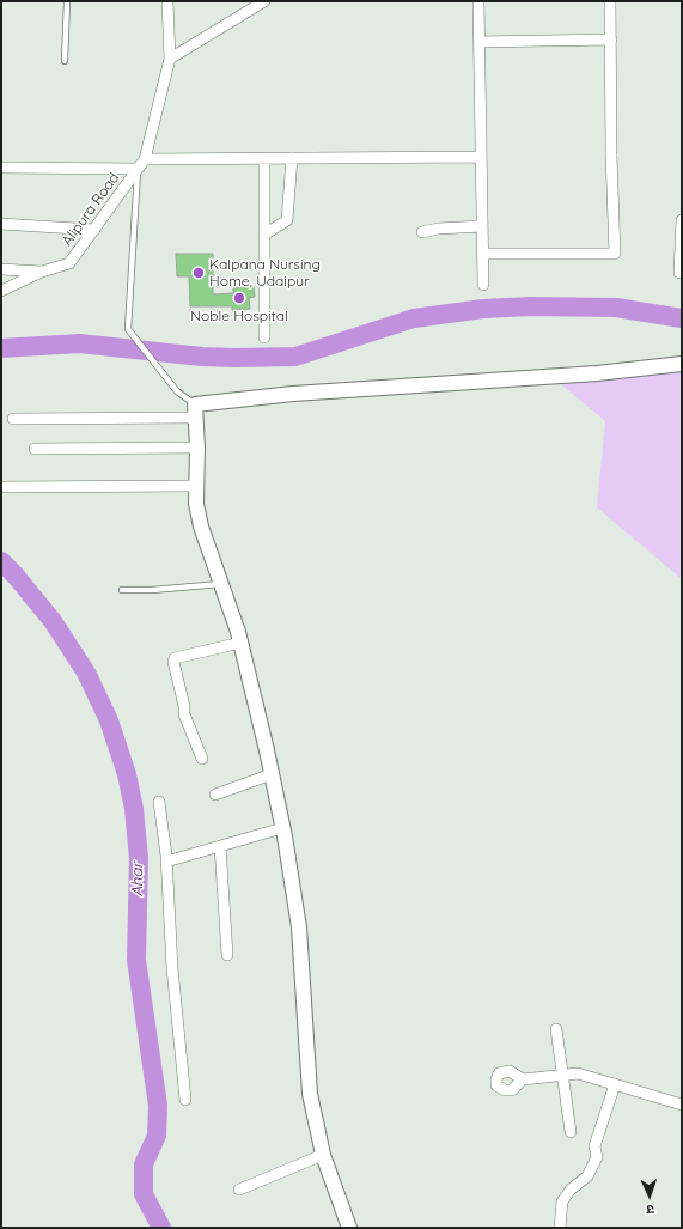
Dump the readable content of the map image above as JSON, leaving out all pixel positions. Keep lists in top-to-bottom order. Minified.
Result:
{"streets":{"street":["Alipura Road"]},"water":["Ahar"],"places":["Kalpana Nursing Home, Udaipur","Noble Hospital"],"north":"bottom"}
